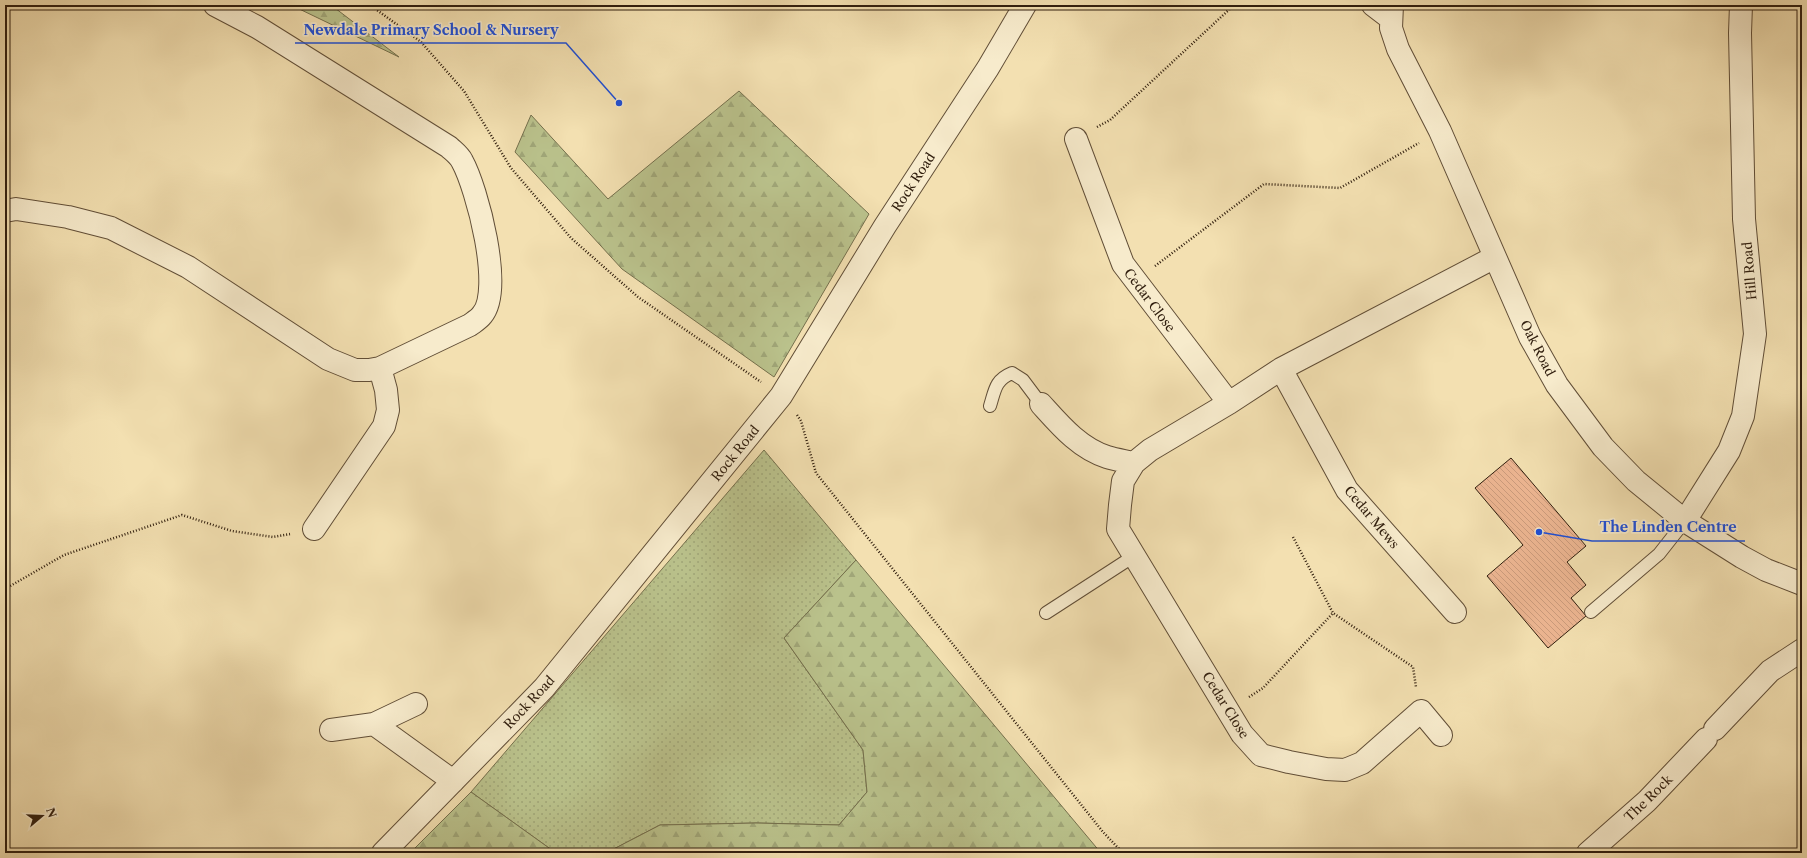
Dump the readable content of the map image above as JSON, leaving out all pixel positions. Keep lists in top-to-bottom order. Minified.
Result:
{"streets":{"street":["Rock Road","Hill Road","Cedar Close","Oak Road","Cedar Mews","The Rock"]},"crossings":[["Hill Road","Oak Road"],["Cedar Close","Oak Road"],["Cedar Close","Cedar Mews"]],"places":["Newdale Primary School & Nursery","The Linden Centre"],"north":"right"}
